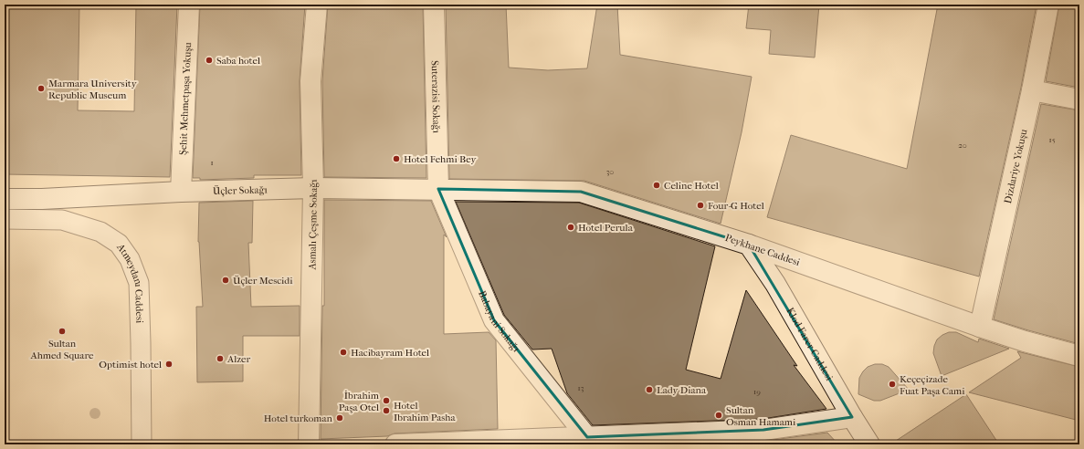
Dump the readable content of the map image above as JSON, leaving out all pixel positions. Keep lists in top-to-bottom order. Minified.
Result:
{"streets":{"street":["Suterazisi Sokağı","Şehit Mehmetpaşa Yokuşu","Dizdariye Yokuşu","Üçler Sokağı","Asmalı Çeşme Sokağı","Peykhane Caddesi","Atmeydanı Caddesi","Babayani Sokağı","Klod Farer Caddesi"]},"crossings":[["Suterazisi Sokağı","Üçler Sokağı"],["Suterazisi Sokağı","Peykhane Caddesi"],["Suterazisi Sokağı","Babayani Sokağı"],["Şehit Mehmetpaşa Yokuşu","Üçler Sokağı"],["Dizdariye Yokuşu","Peykhane Caddesi"],["Üçler Sokağı","Asmalı Çeşme Sokağı"],["Üçler Sokağı","Peykhane Caddesi"],["Üçler Sokağı","Babayani Sokağı"],["Peykhane Caddesi","Babayani Sokağı"],["Peykhane Caddesi","Klod Farer Caddesi"]],"places":["Saba hotel","Marmara University Republic Museum","Hotel Fehmi Bey","Celine Hotel","Four-G Hotel","Hotel Perula","Üçler Mescidi","Sultan Ahmed Square","Hacibayram Hotel","Alzer","Optimist hotel","Keçeçizade Fuat Paşa Cami","Lady Diana","İbrahim Paşa Otel","Hotel Ibrahim Pasha","Sultan Osman Hamami","Hotel turkoman"],"house_numbers":["15","20","1","30","13","19"]}
